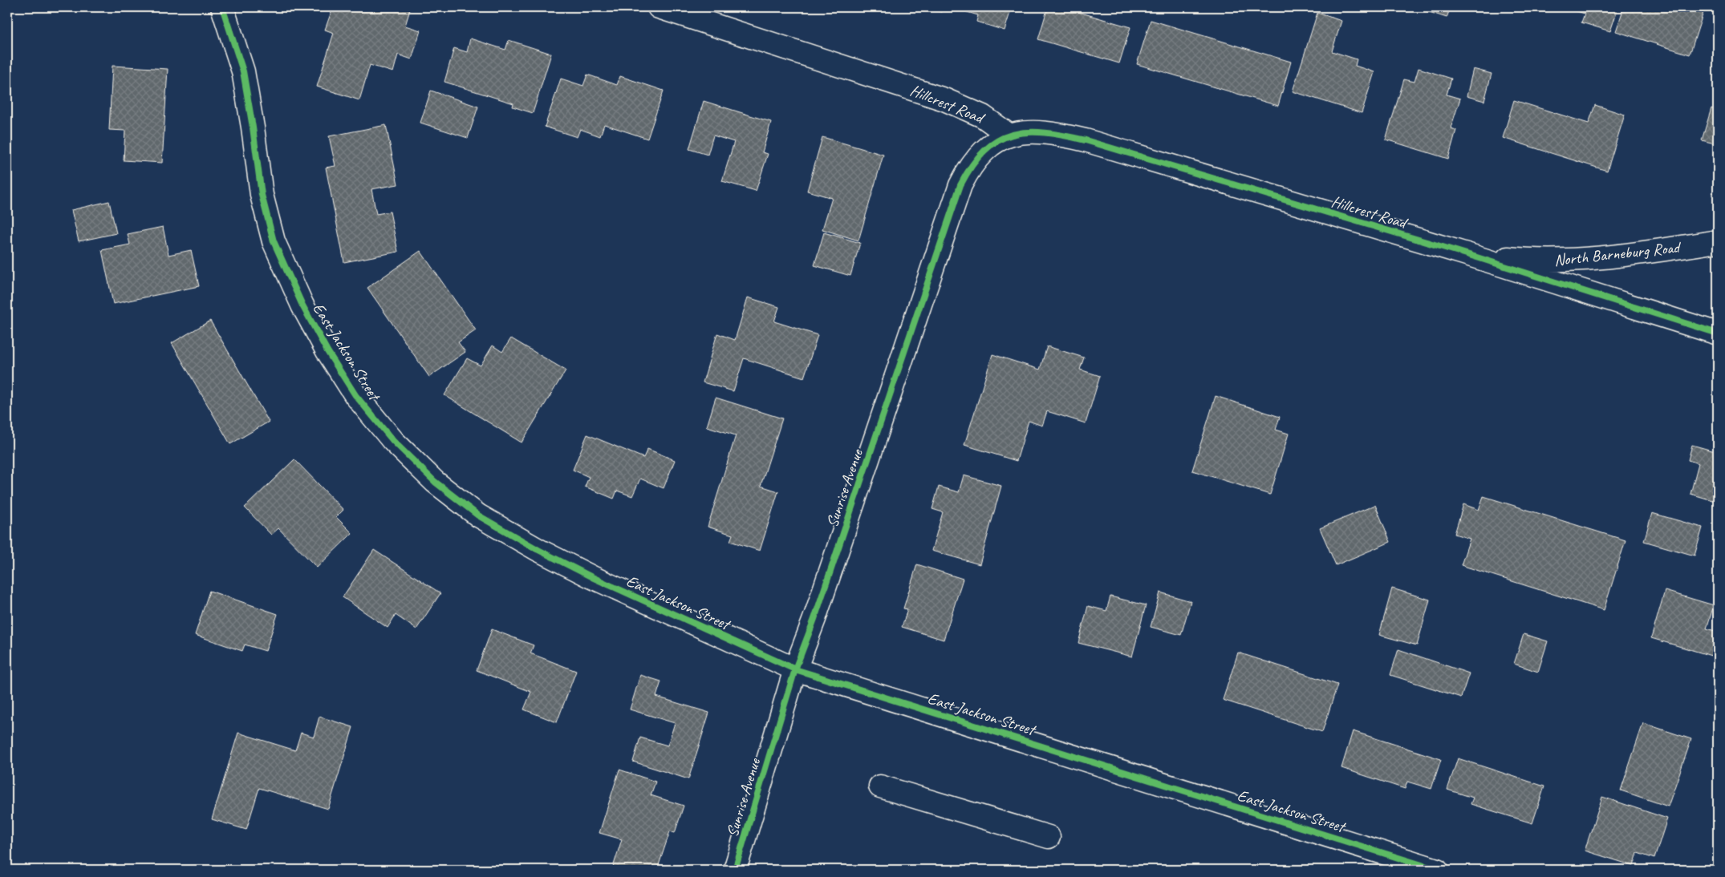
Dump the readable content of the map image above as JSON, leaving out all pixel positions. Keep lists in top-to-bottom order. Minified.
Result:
{"streets":{"street":["Hillcrest Road","North Barneburg Road","East Jackson Street","Sunrise Avenue"]},"crossings":[["Hillcrest Road","North Barneburg Road"],["Hillcrest Road","Sunrise Avenue"],["East Jackson Street","Sunrise Avenue"]]}
